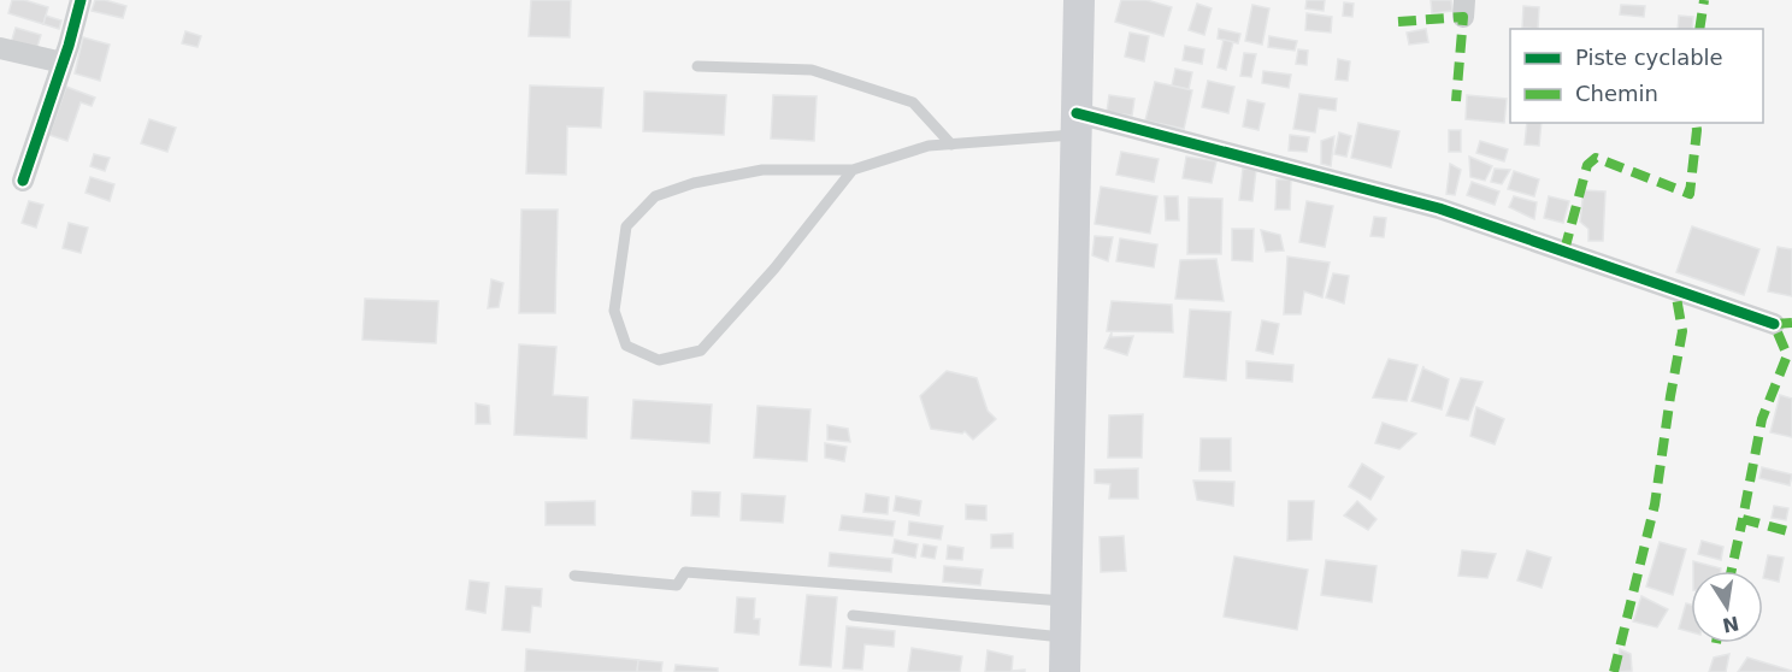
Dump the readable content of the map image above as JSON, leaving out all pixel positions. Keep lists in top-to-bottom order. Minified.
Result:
{"legend":["Piste cyclable","Chemin"],"north":"bottom"}
